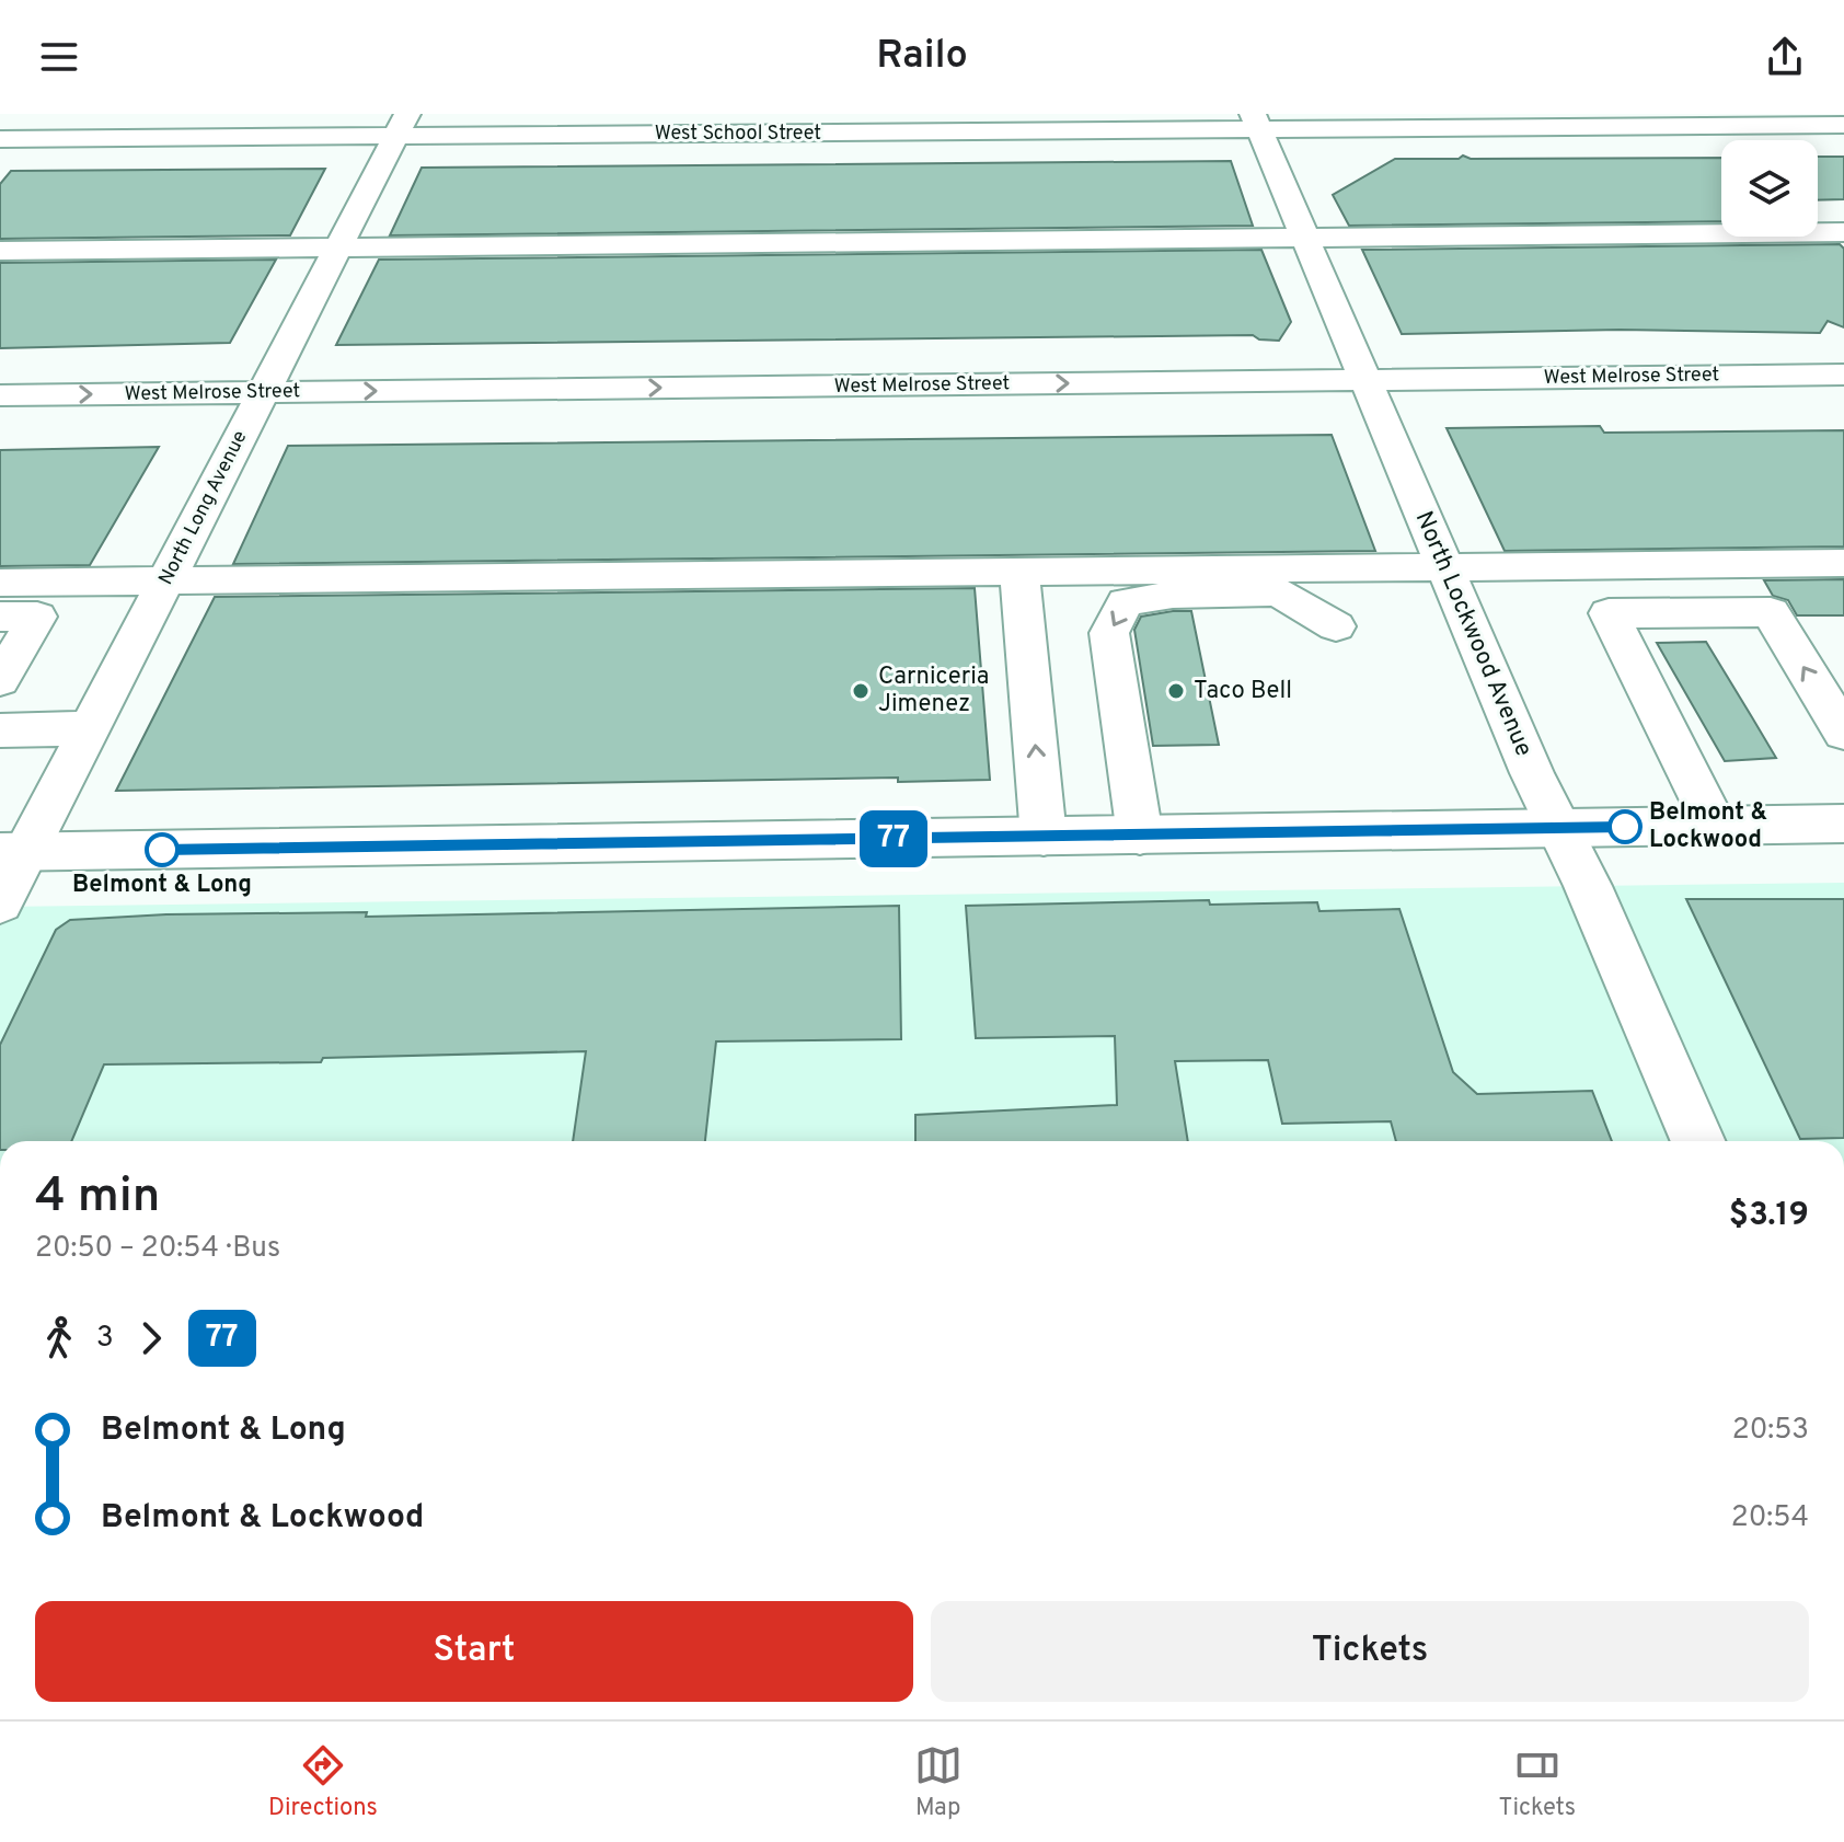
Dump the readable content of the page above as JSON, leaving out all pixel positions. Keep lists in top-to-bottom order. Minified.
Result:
{"streets":{"street":["West School Street","West Melrose Street","North Long Avenue","North Lockwood Avenue"]},"crossings":[["West School Street","North Long Avenue"],["West School Street","North Lockwood Avenue"],["West Melrose Street","North Long Avenue"],["West Melrose Street","North Lockwood Avenue"]],"places":["Carniceria Jimenez","Taco Bell","Belmont & Lockwood","Belmont & Long"],"lines":["bus line 77"],"page":{"header":"Railo","on_map":"77","heading":["4 min","20:50 – 20:54 · Bus","$3.19"],"legs":["3","77"],"list":[{"name":"Belmont & Long","value":"20:53"},{"name":"Belmont & Lockwood","value":"20:54"}],"buttons":["Start","Tickets"],"tabs":["Directions","Map","Tickets"]}}
